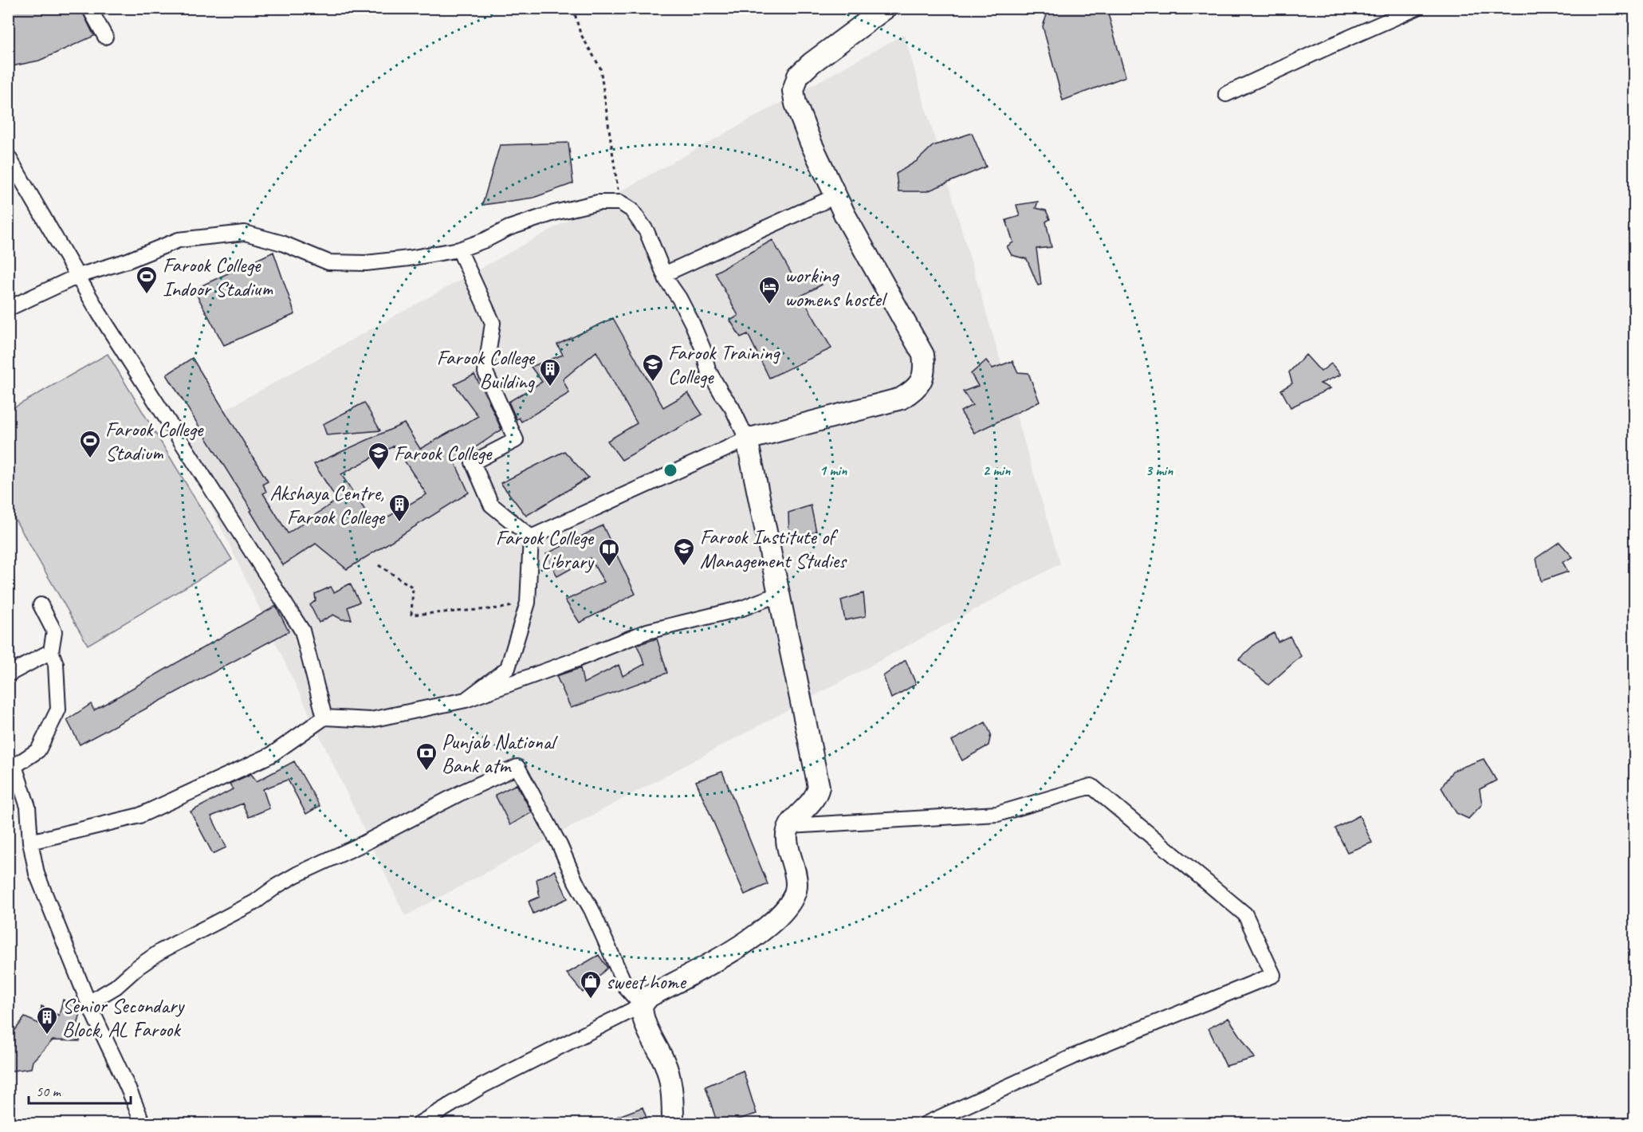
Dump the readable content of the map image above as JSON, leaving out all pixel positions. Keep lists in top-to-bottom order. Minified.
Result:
{"places":{"sports":["Farook College Indoor Stadium","Farook College Stadium"],"hotel":["working womens hostel"],"school or university":["Farook Training College","Farook College","Farook Institute of Management Studies"],"building":["Farook College Building","Akshaya Centre, Farook College","Senior Secondary Block, AL Farook"],"library":["Farook College Library"],"bank":["Punjab National Bank atm"],"shop":["sweet home"]},"scale_bar":"50 m","rings":["1 min","2 min","3 min"]}
